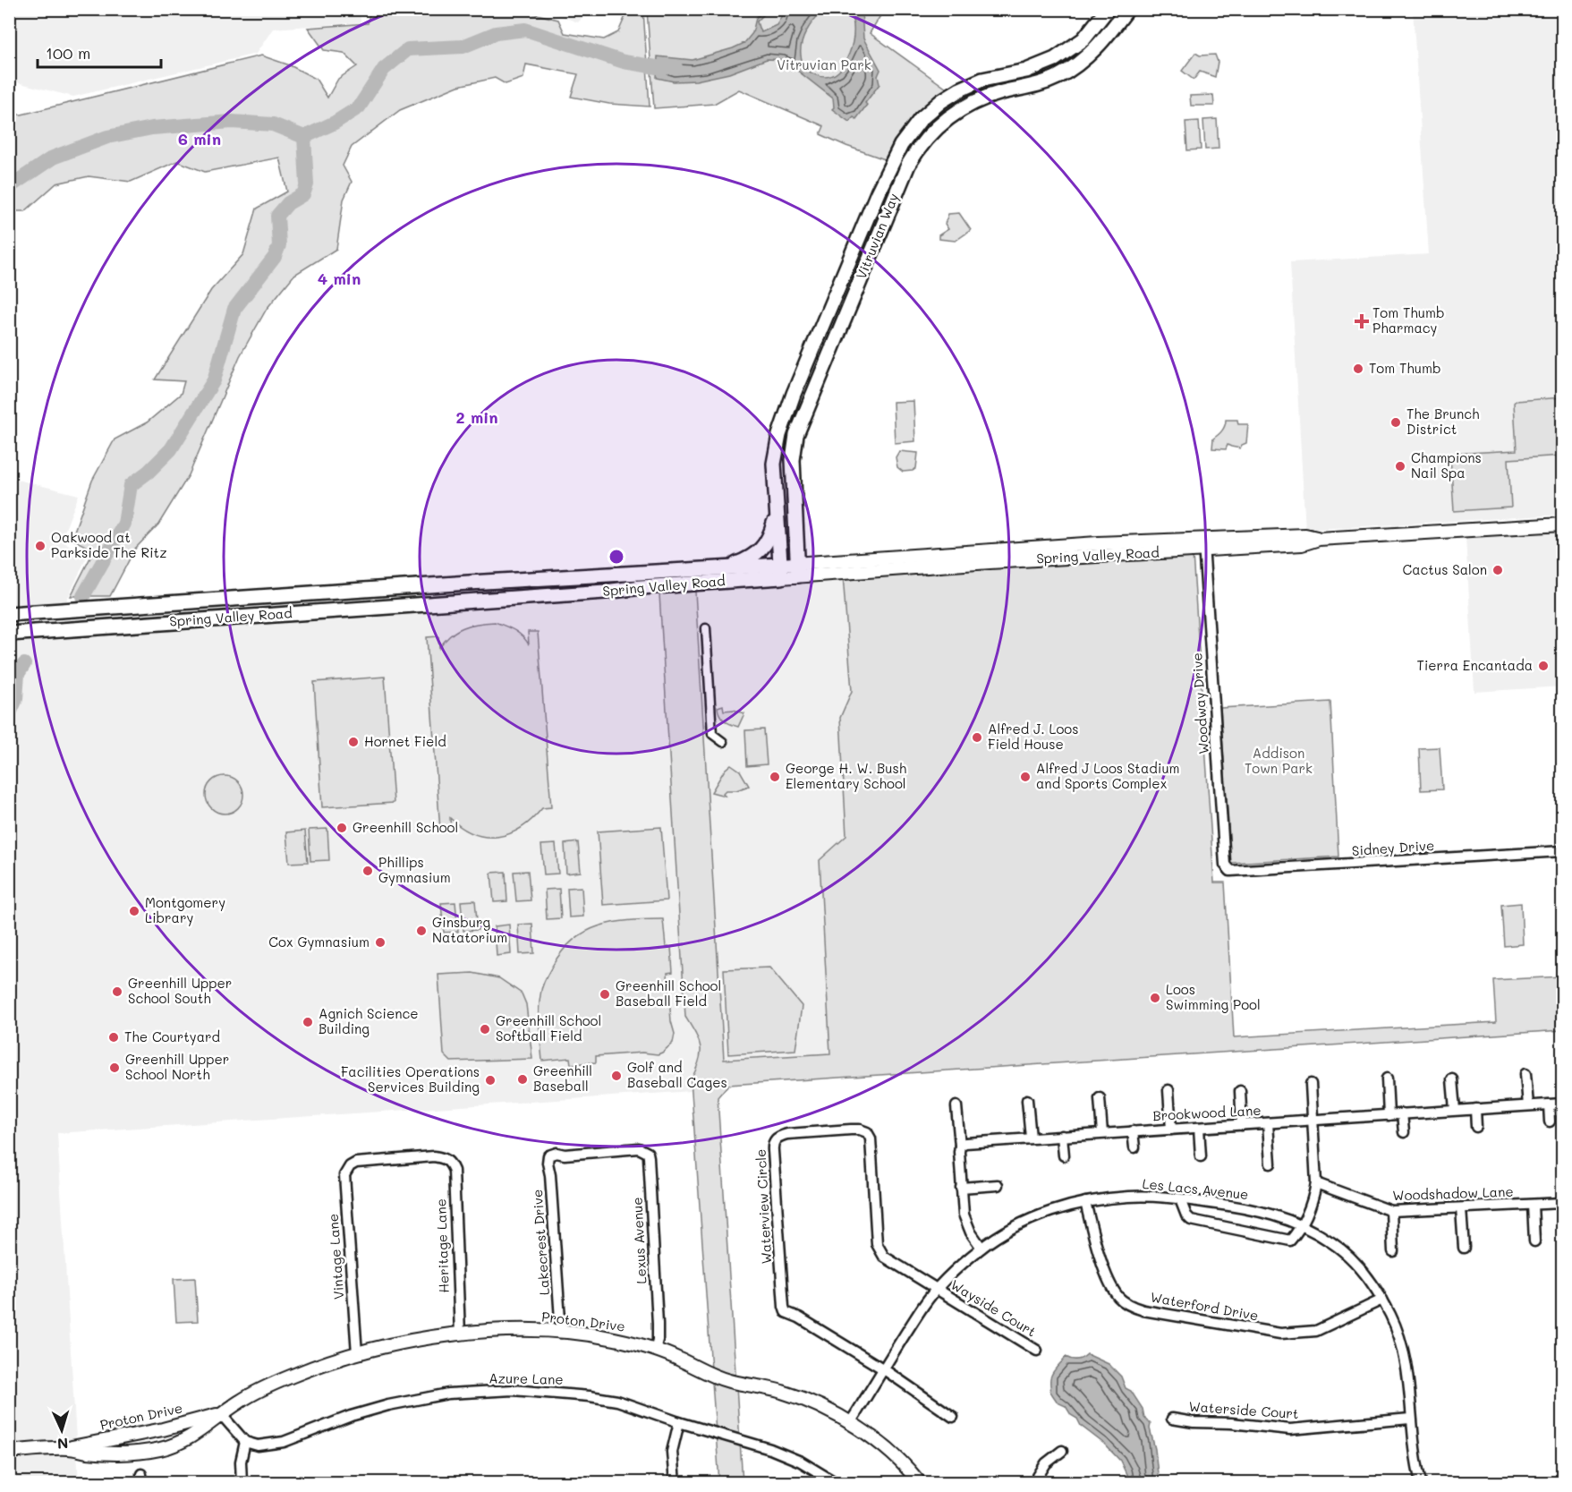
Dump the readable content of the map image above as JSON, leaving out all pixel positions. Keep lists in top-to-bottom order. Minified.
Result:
{"streets":{"main road":["Vitruvian Way","Spring Valley Road"],"street":["Woodway Drive","Sidney Drive","Brookwood Lane","Les Lacs Avenue","Woodshadow Lane","Waterview Circle","Lexus Avenue","Lakecrest Drive","Heritage Lane","Vintage Lane","Waterford Drive","Wayside Court","Proton Drive","Azure Lane","Waterside Court"]},"crossings":[["Vitruvian Way","Spring Valley Road"],["Spring Valley Road","Woodway Drive"],["Woodway Drive","Sidney Drive"],["Les Lacs Avenue","Waterview Circle"],["Les Lacs Avenue","Waterford Drive"],["Les Lacs Avenue","Wayside Court"],["Les Lacs Avenue","Proton Drive"],["Les Lacs Avenue","Waterside Court"],["Waterview Circle","Wayside Court"],["Lexus Avenue","Lakecrest Drive"],["Lexus Avenue","Proton Drive"],["Lakecrest Drive","Proton Drive"],["Heritage Lane","Vintage Lane"],["Heritage Lane","Proton Drive"],["Vintage Lane","Proton Drive"]],"parks":["Vitruvian Park","Addison Town Park"],"places":{"health":["Tom Thumb Pharmacy"],"other":["Tom Thumb","The Brunch District","Champions Nail Spa","Oakwood at Parkside The Ritz","Cactus Salon","Tierra Encantada","Alfred J. Loos Field House","Hornet Field","George H. W. Bush Elementary School","Alfred J Loos Stadium and Sports Complex","Greenhill School","Phillips Gymnasium","Montgomery Library","Ginsburg Natatorium","Cox Gymnasium","Greenhill Upper School South","Greenhill School Baseball Field","Loos Swimming Pool","Agnich Science Building","Greenhill School Softball Field","The Courtyard","Greenhill Upper School North","Golf and Baseball Cages","Greenhill Baseball","Facilities Operations Services Building"]},"scale_bar":"100 m","north":"bottom","rings":["6 min","4 min","2 min"]}
